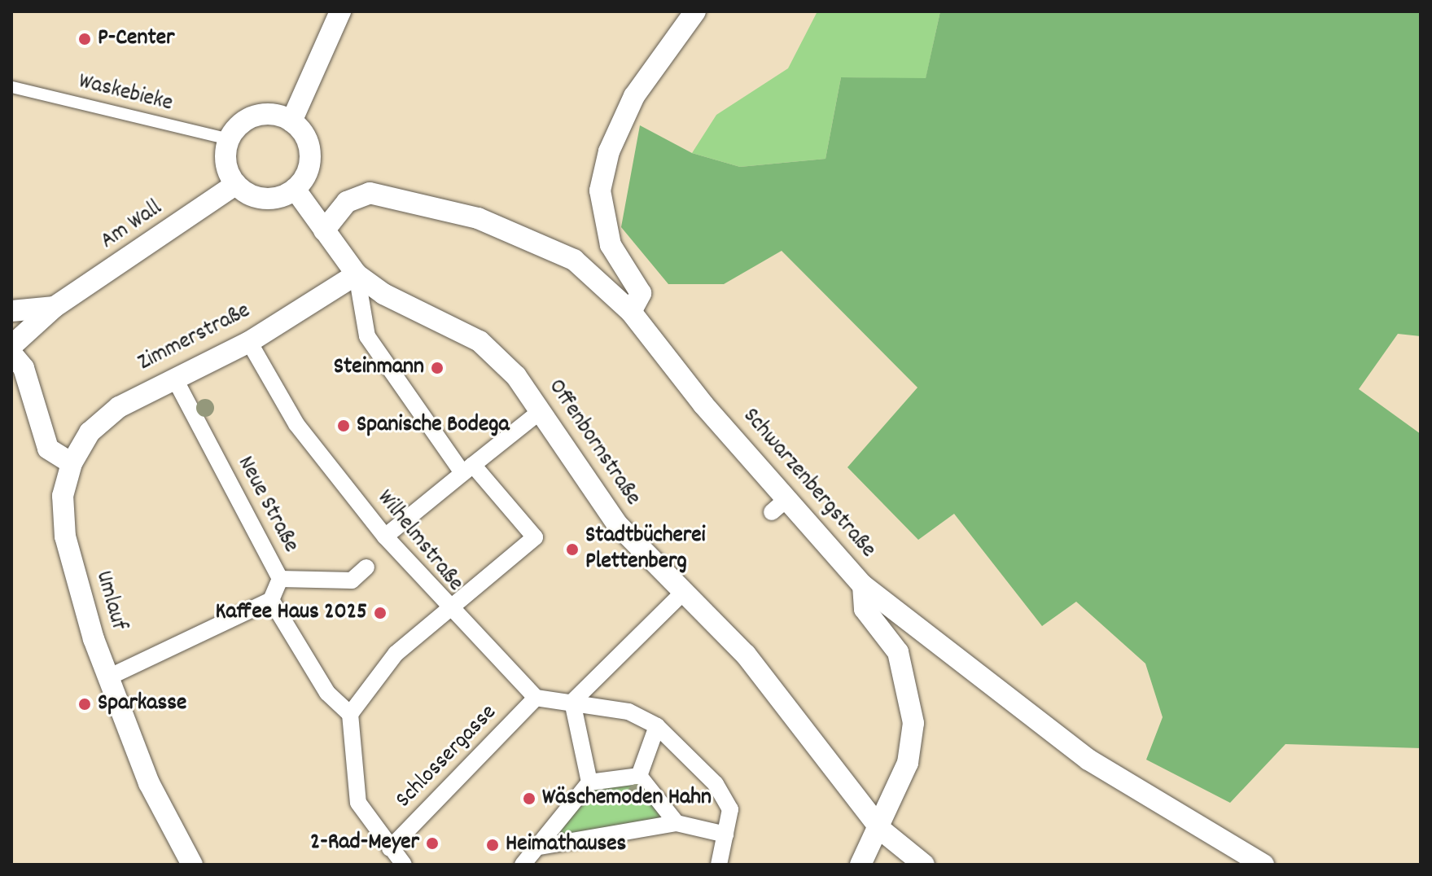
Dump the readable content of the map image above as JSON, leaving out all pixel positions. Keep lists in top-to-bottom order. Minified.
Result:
{"streets":{"street":["Am Wall","Zimmerstraße","Offenbornstraße","Schwarzenbergstraße","Neue Straße","Wilhelmstraße","Umlauf","Schlossergasse"],"lane":["Waskebieke"]},"crossings":[["Waskebieke","Am Wall"],["Waskebieke","Offenbornstraße"],["Am Wall","Offenbornstraße"],["Zimmerstraße","Offenbornstraße"],["Zimmerstraße","Neue Straße"],["Zimmerstraße","Wilhelmstraße"],["Zimmerstraße","Umlauf"],["Offenbornstraße","Schwarzenbergstraße"]],"places":["P-Center","Steinmann","Spanische Bodega","Stadtbücherei Plettenberg","Kaffee Haus 2025","Sparkasse","Wäschemoden Hahn","2-Rad-Meyer","Heimathauses"]}
